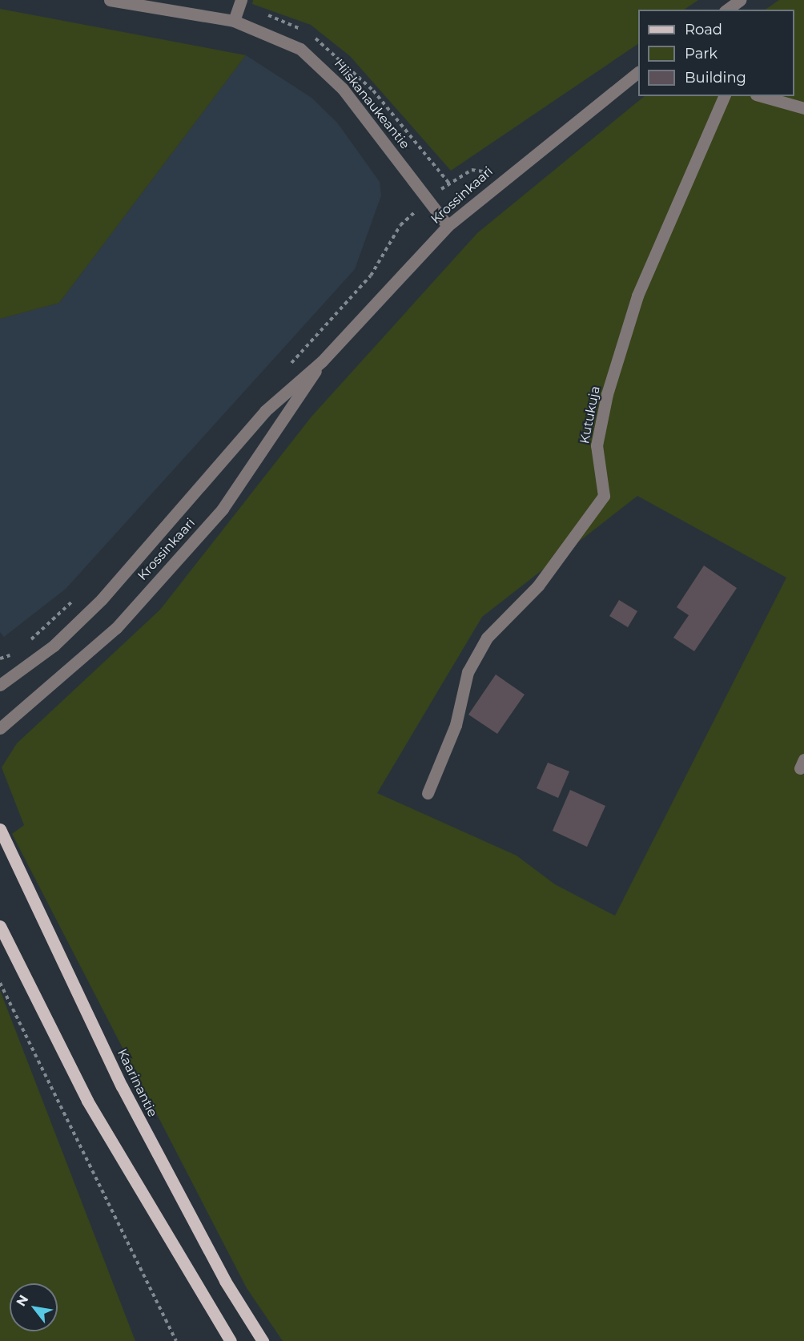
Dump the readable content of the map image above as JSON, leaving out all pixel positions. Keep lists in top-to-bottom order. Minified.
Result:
{"streets":{"main road":["Kaarinantie"],"street":["Hiiskanaukeantie","Krossinkaari","Kutukuja"]},"crossings":[["Hiiskanaukeantie","Krossinkaari"]],"legend":["Road","Park","Building"],"north":"top left"}
